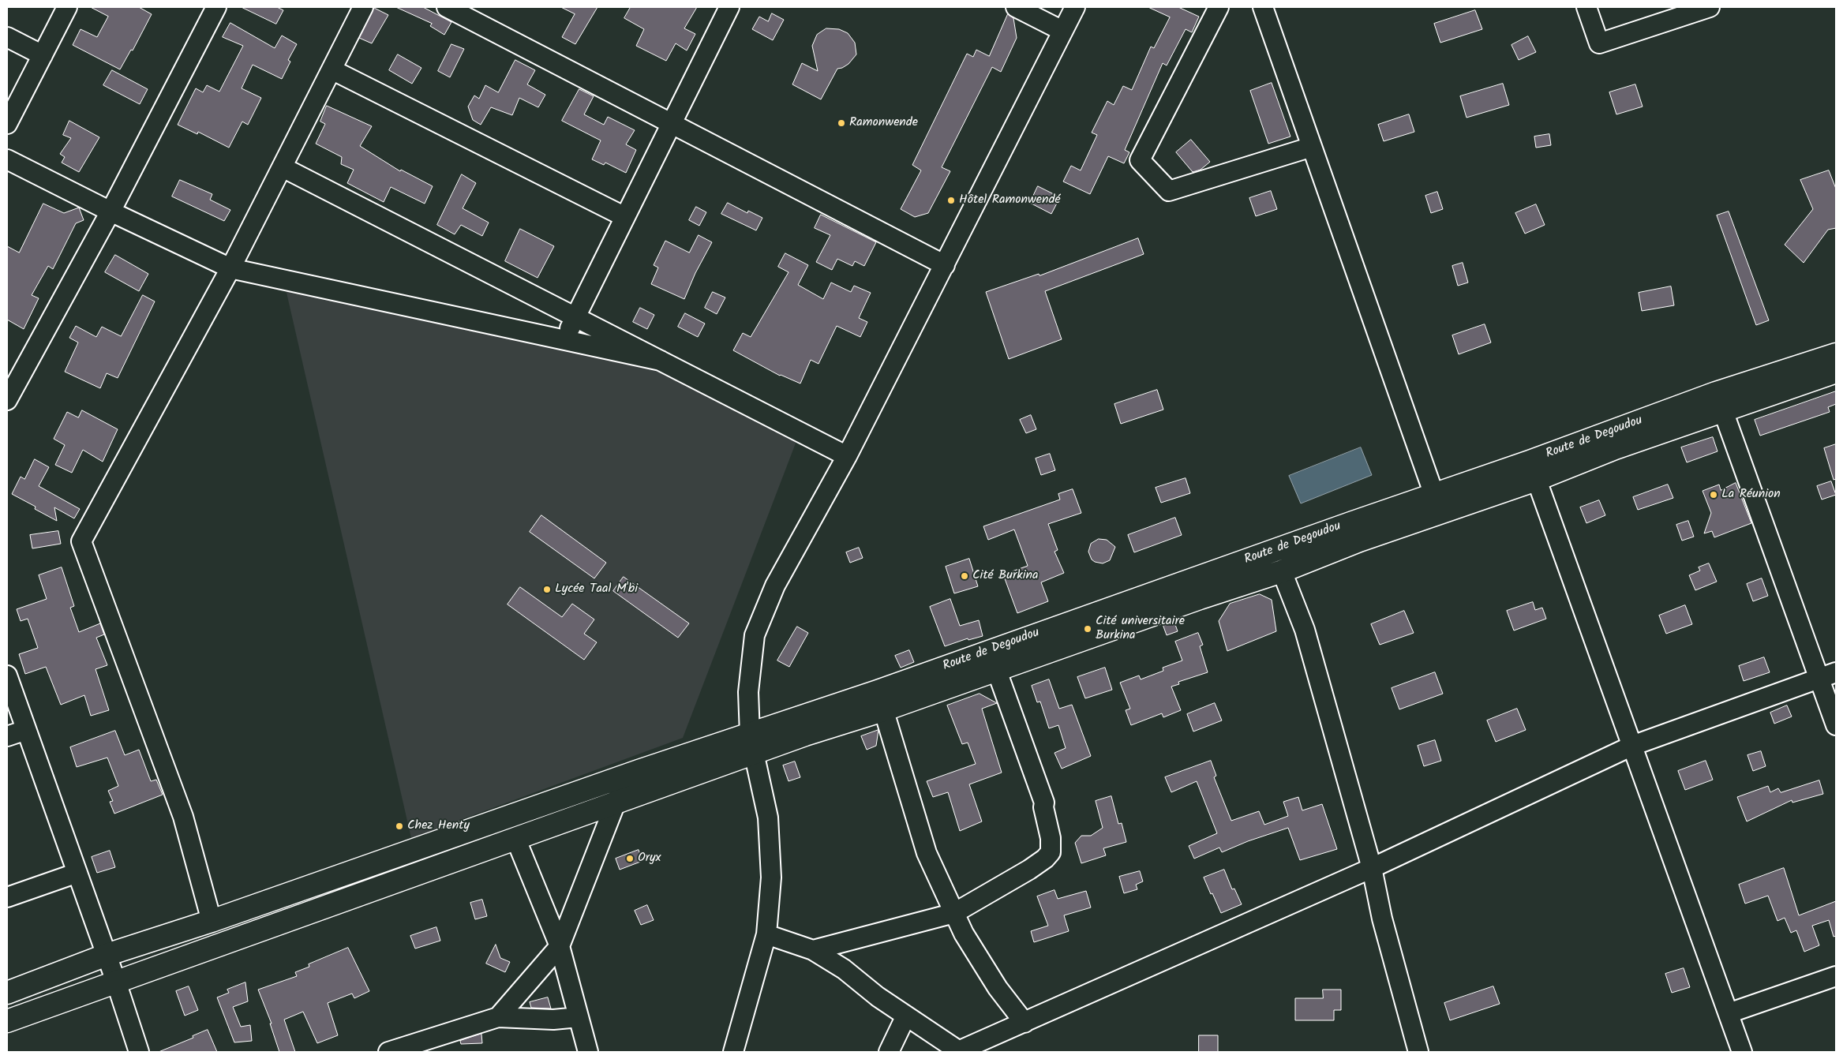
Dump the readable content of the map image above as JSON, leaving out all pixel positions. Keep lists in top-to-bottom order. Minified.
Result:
{"streets":{"main road":["Route de Degoudou"]},"places":["Ramonwende","Hôtel Ramonwendé","La Réunion","Cité Burkina","Lycée Taal M'bi","Cité universitaire Burkina","Chez Henty","Oryx"]}
